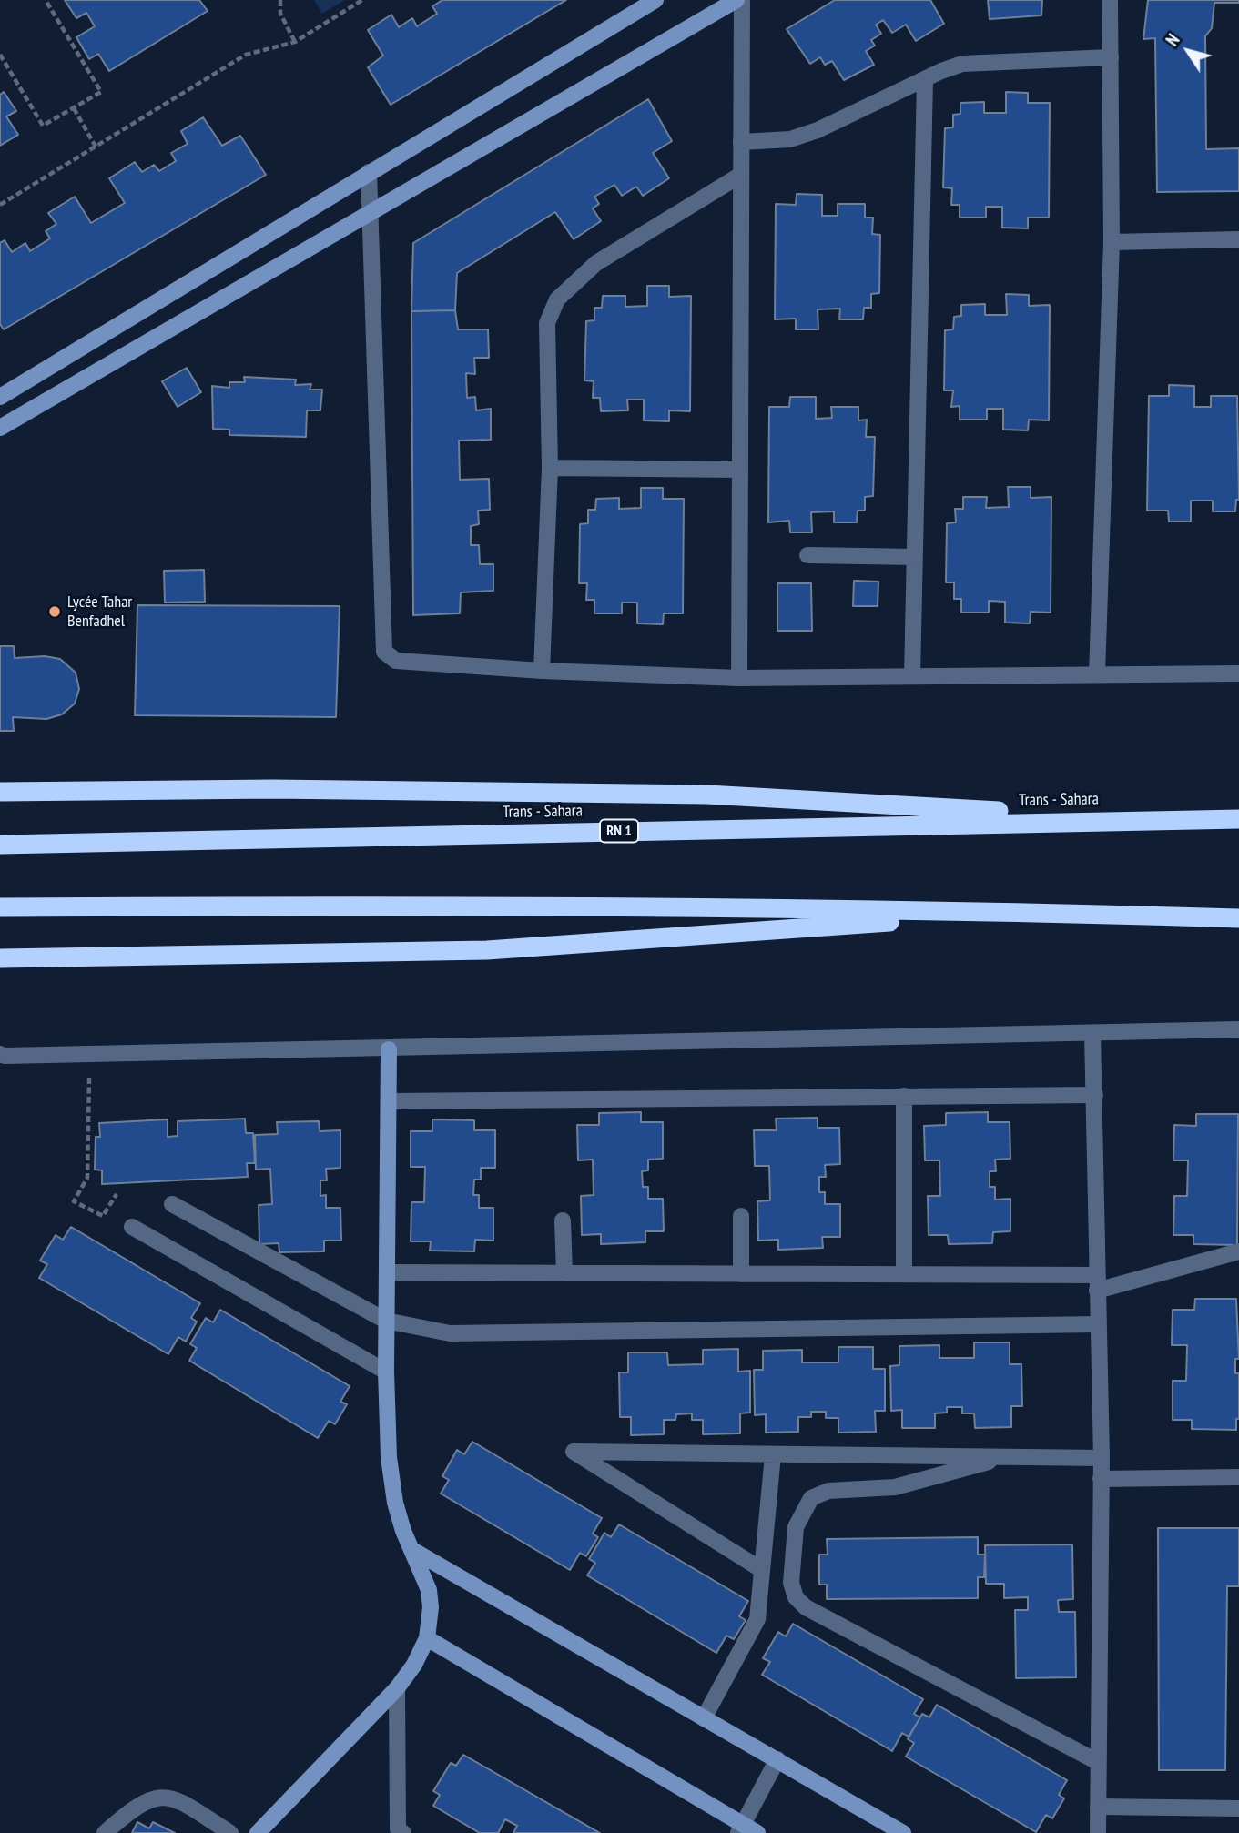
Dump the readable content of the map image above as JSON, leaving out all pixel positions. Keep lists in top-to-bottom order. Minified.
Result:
{"streets":{"highway":["Trans - Sahara","RN 1"]},"places":["Lycée Tahar Benfadhel"],"north":"top left"}
